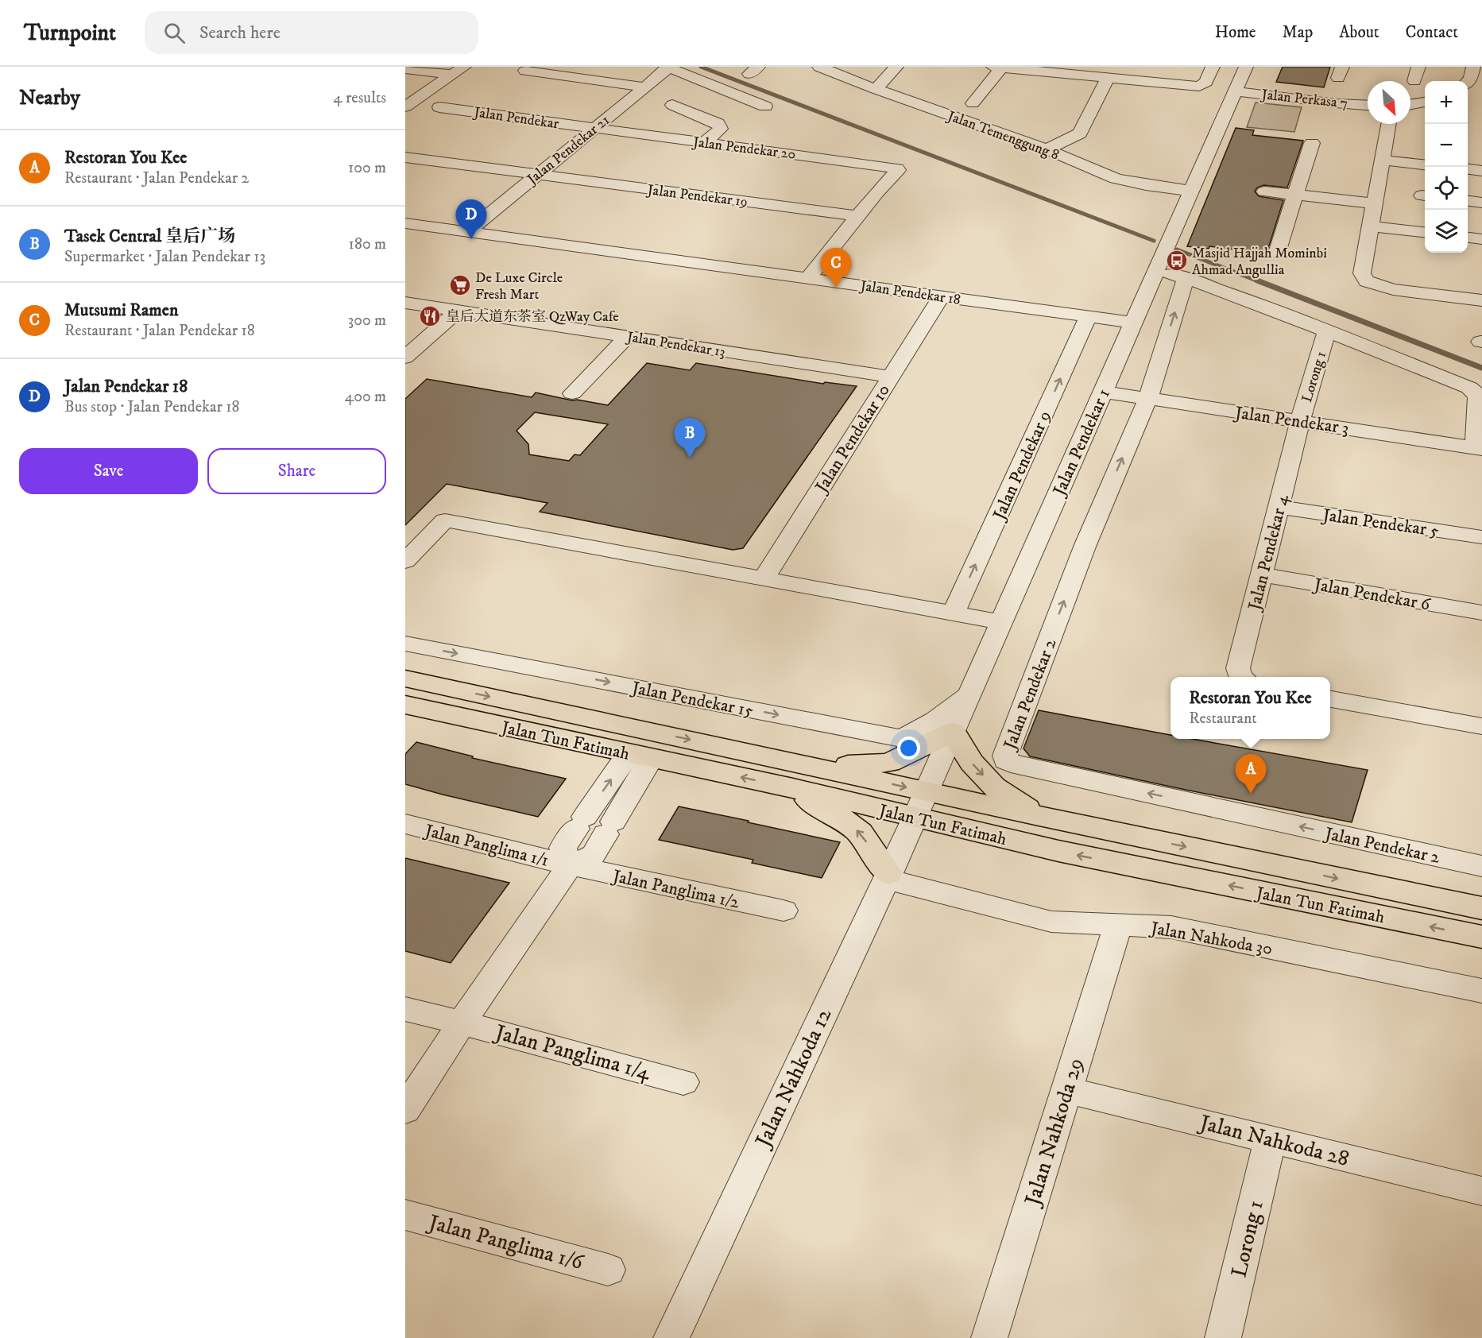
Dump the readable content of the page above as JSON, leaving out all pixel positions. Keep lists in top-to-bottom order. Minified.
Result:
{"streets":{"main road":["Jalan Tun Fatimah"],"street":["Jalan Perkasa 7","Jalan Pendekar","Jalan Temenggung 8","Jalan Pendekar 20","Jalan Pendekar 21","Jalan Pendekar 19","Jalan Pendekar 18","Jalan Pendekar 13","Lorong 1","Jalan Pendekar 3","Jalan Pendekar 10","Jalan Pendekar 1","Jalan Pendekar 9","Jalan Pendekar 5","Jalan Pendekar 4","Jalan Pendekar 6","Jalan Pendekar 2","Jalan Pendekar 15","Jalan Panglima 1/1","Jalan Panglima 1/2","Jalan Nahkoda 30","Jalan Panglima 1/4","Jalan Nahkoda 12","Jalan Nahkoda 29","Jalan Nahkoda 28","Jalan Panglima 1/6"]},"crossings":[["Jalan Perkasa 7","Jalan Pendekar 1"],["Jalan Pendekar","Jalan Pendekar 20"],["Jalan Pendekar","Jalan Pendekar 21"],["Jalan Temenggung 8","Jalan Pendekar 1"],["Jalan Pendekar 20","Jalan Pendekar 21"],["Jalan Pendekar 20","Jalan Pendekar 19"],["Jalan Pendekar 21","Jalan Pendekar 19"],["Jalan Pendekar 21","Jalan Pendekar 18"],["Jalan Pendekar 18","Jalan Pendekar 10"],["Jalan Pendekar 18","Jalan Pendekar 1"],["Jalan Pendekar 18","Jalan Pendekar 9"],["Jalan Pendekar 13","Jalan Pendekar 10"],["Lorong 1","Jalan Pendekar 3"],["Lorong 1","Jalan Pendekar 4"],["Lorong 1","Jalan Nahkoda 28"],["Jalan Pendekar 3","Jalan Pendekar 1"],["Jalan Pendekar 3","Jalan Pendekar 4"],["Jalan Pendekar 3","Jalan Pendekar 2"],["Jalan Pendekar 1","Jalan Pendekar 15"],["Jalan Pendekar 1","Jalan Tun Fatimah"],["Jalan Pendekar 1","Jalan Nahkoda 12"],["Jalan Pendekar 5","Jalan Pendekar 4"],["Jalan Pendekar 4","Jalan Pendekar 6"],["Jalan Tun Fatimah","Jalan Nahkoda 12"],["Jalan Panglima 1/1","Jalan Panglima 1/2"],["Jalan Nahkoda 30","Jalan Nahkoda 12"],["Jalan Nahkoda 30","Jalan Nahkoda 29"],["Jalan Nahkoda 29","Jalan Nahkoda 28"]],"one_way":["Jalan Pendekar 9"],"places":{"bus stop":["Masjid Hajjah Mominbi Ahmad Angullia"],"supermarket":["De Luxe Circle Fresh Mart"],"restaurant":["皇后大道东茶室 QzWay Cafe"]},"north":"bottom right","page":{"header":"Turnpoint","search":"Search here","nav":["Home","Map","About","Contact"],"heading":["Nearby","4 results"],"map_buttons":["+","−"],"list":[{"mark":"A","name":"Restoran You Kee","note":"Restaurant · Jalan Pendekar 2","value":"100 m"},{"mark":"B","name":"Tasek Central 皇后广场","note":"Supermarket · Jalan Pendekar 13","value":"180 m"},{"mark":"C","name":"Mutsumi Ramen","note":"Restaurant · Jalan Pendekar 18","value":"300 m"},{"mark":"D","name":"Jalan Pendekar 18","note":"Bus stop · Jalan Pendekar 18","value":"400 m"}],"pins":["D","C","B","A"],"buttons":["Save","Share"],"popup":["Restoran You Kee","Restaurant"]}}
